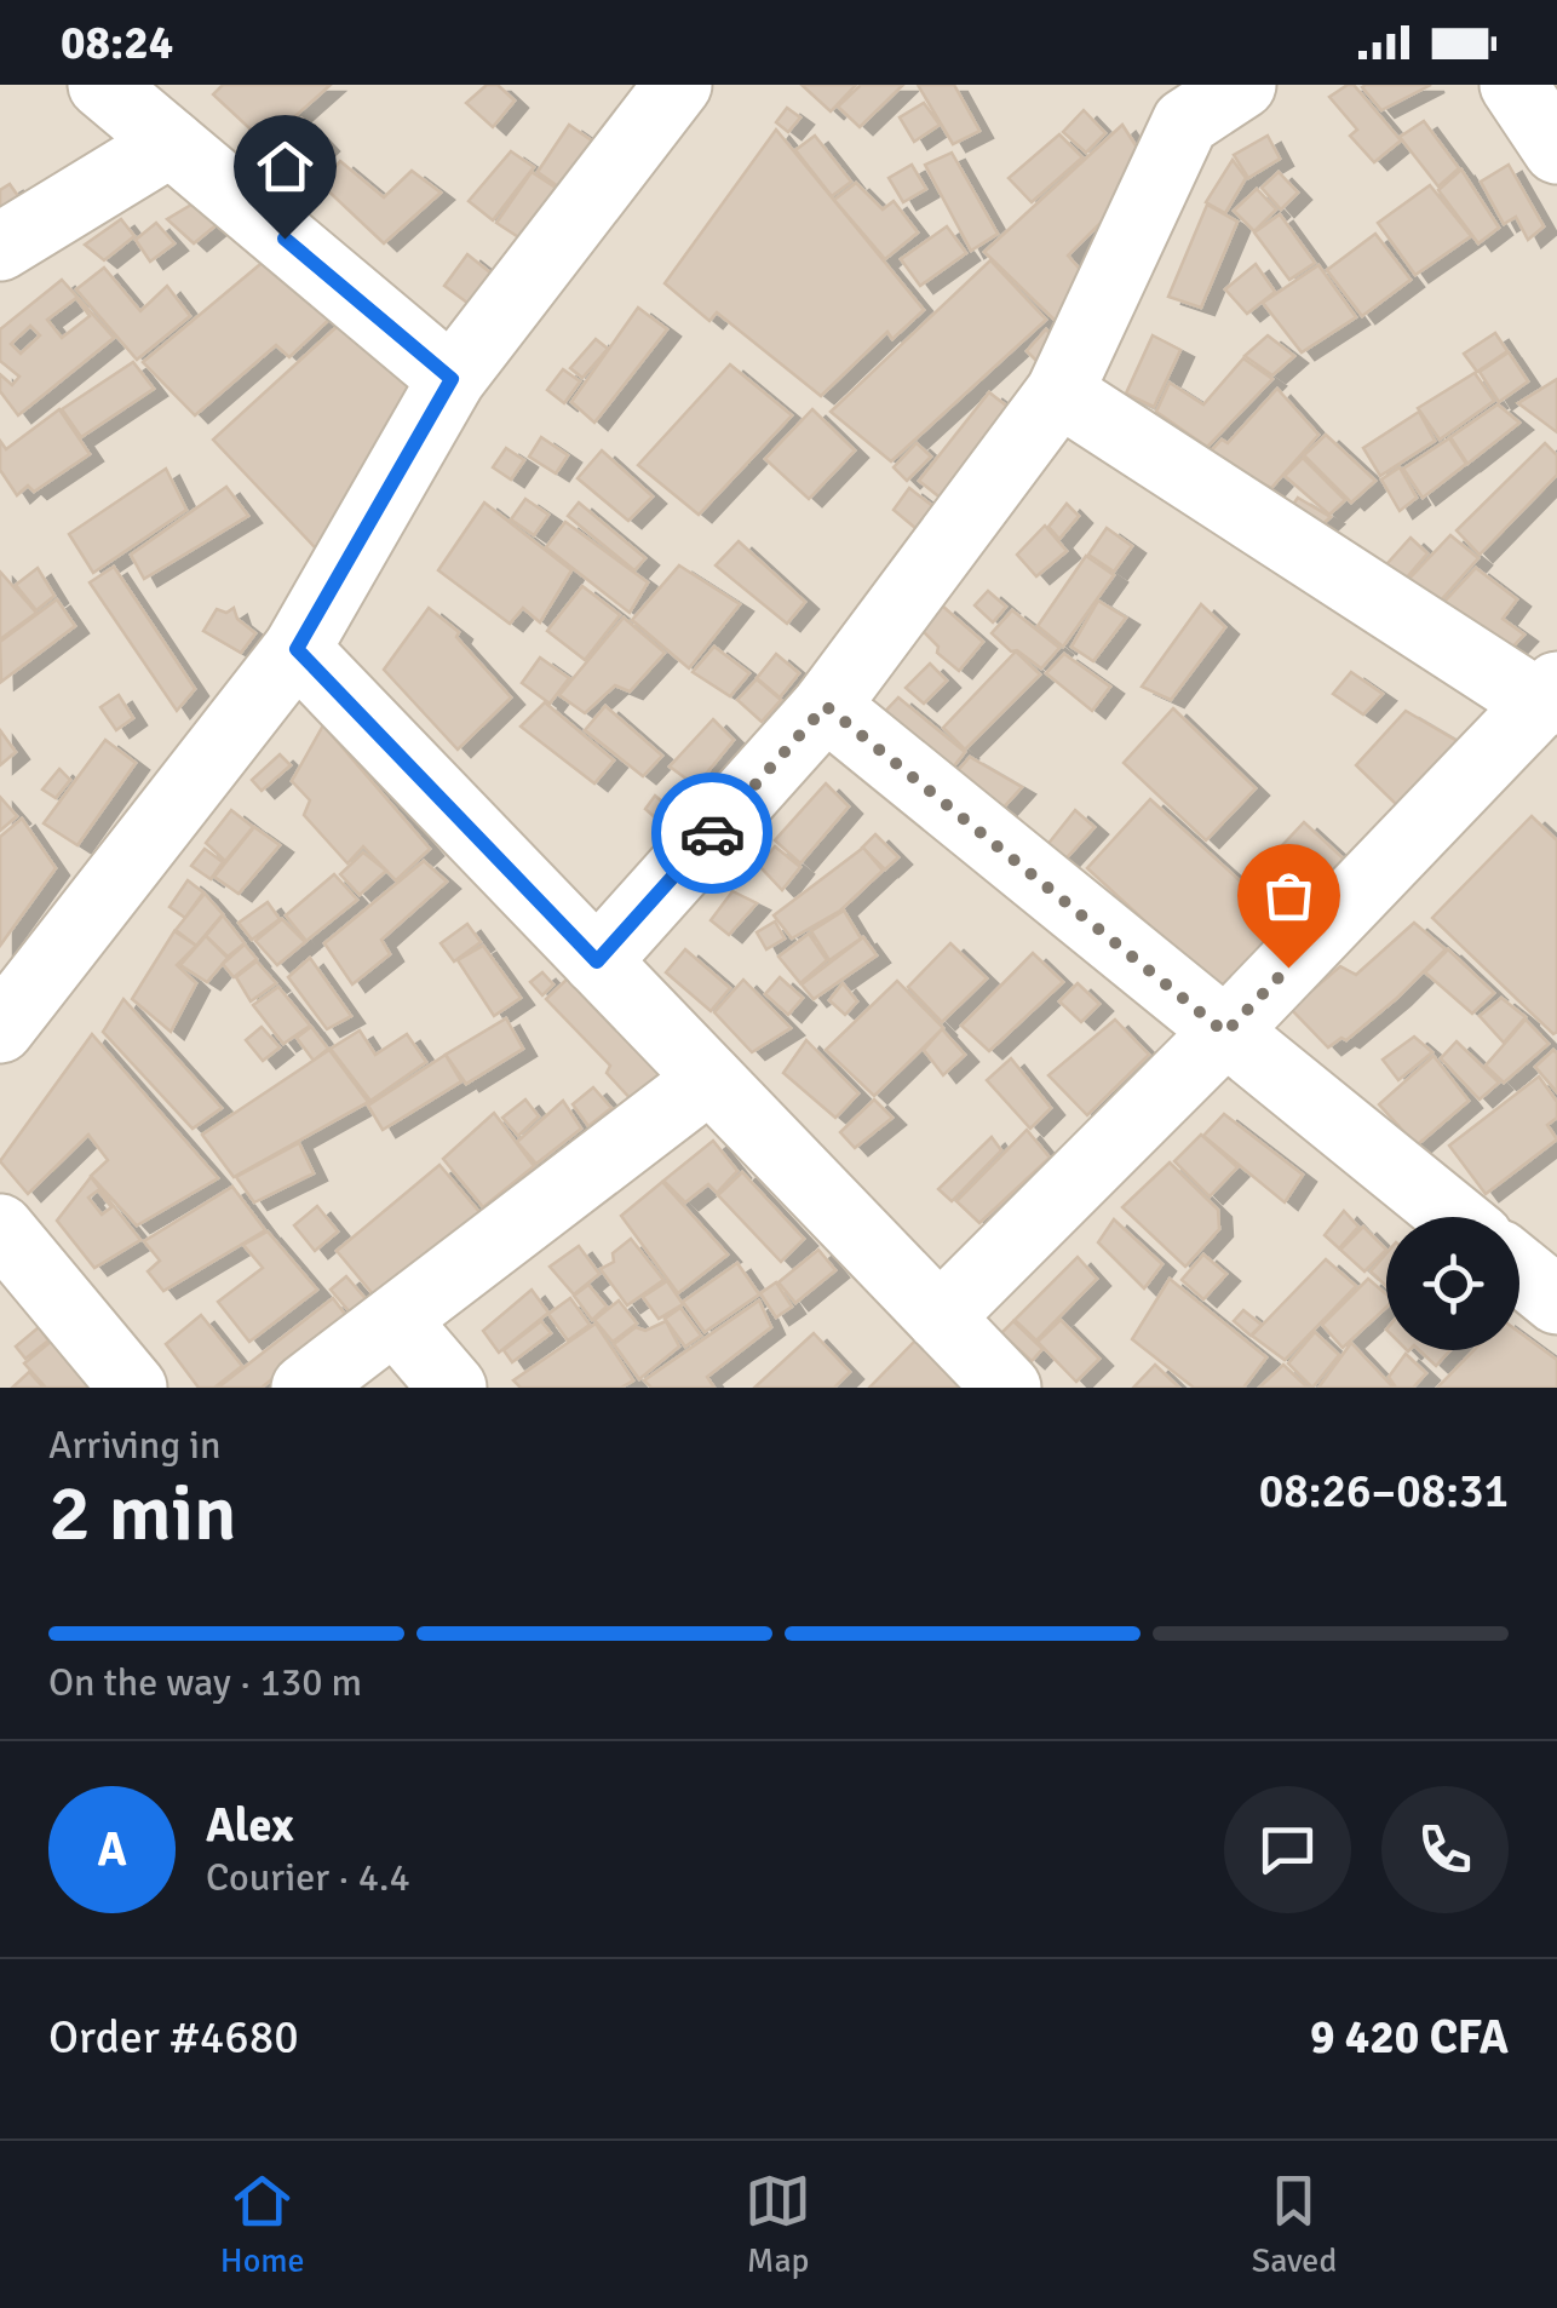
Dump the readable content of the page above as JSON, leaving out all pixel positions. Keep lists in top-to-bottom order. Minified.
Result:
{"page":{"status":"08:24","heading":["2 min","Arriving in","08:26–08:31"],"panel":["Alex","Courier · 4.4","Order #4680","9 420 CFA"],"bar":"On the way · 130 m","round":"A","tabs":["Home","Map","Saved"]}}
